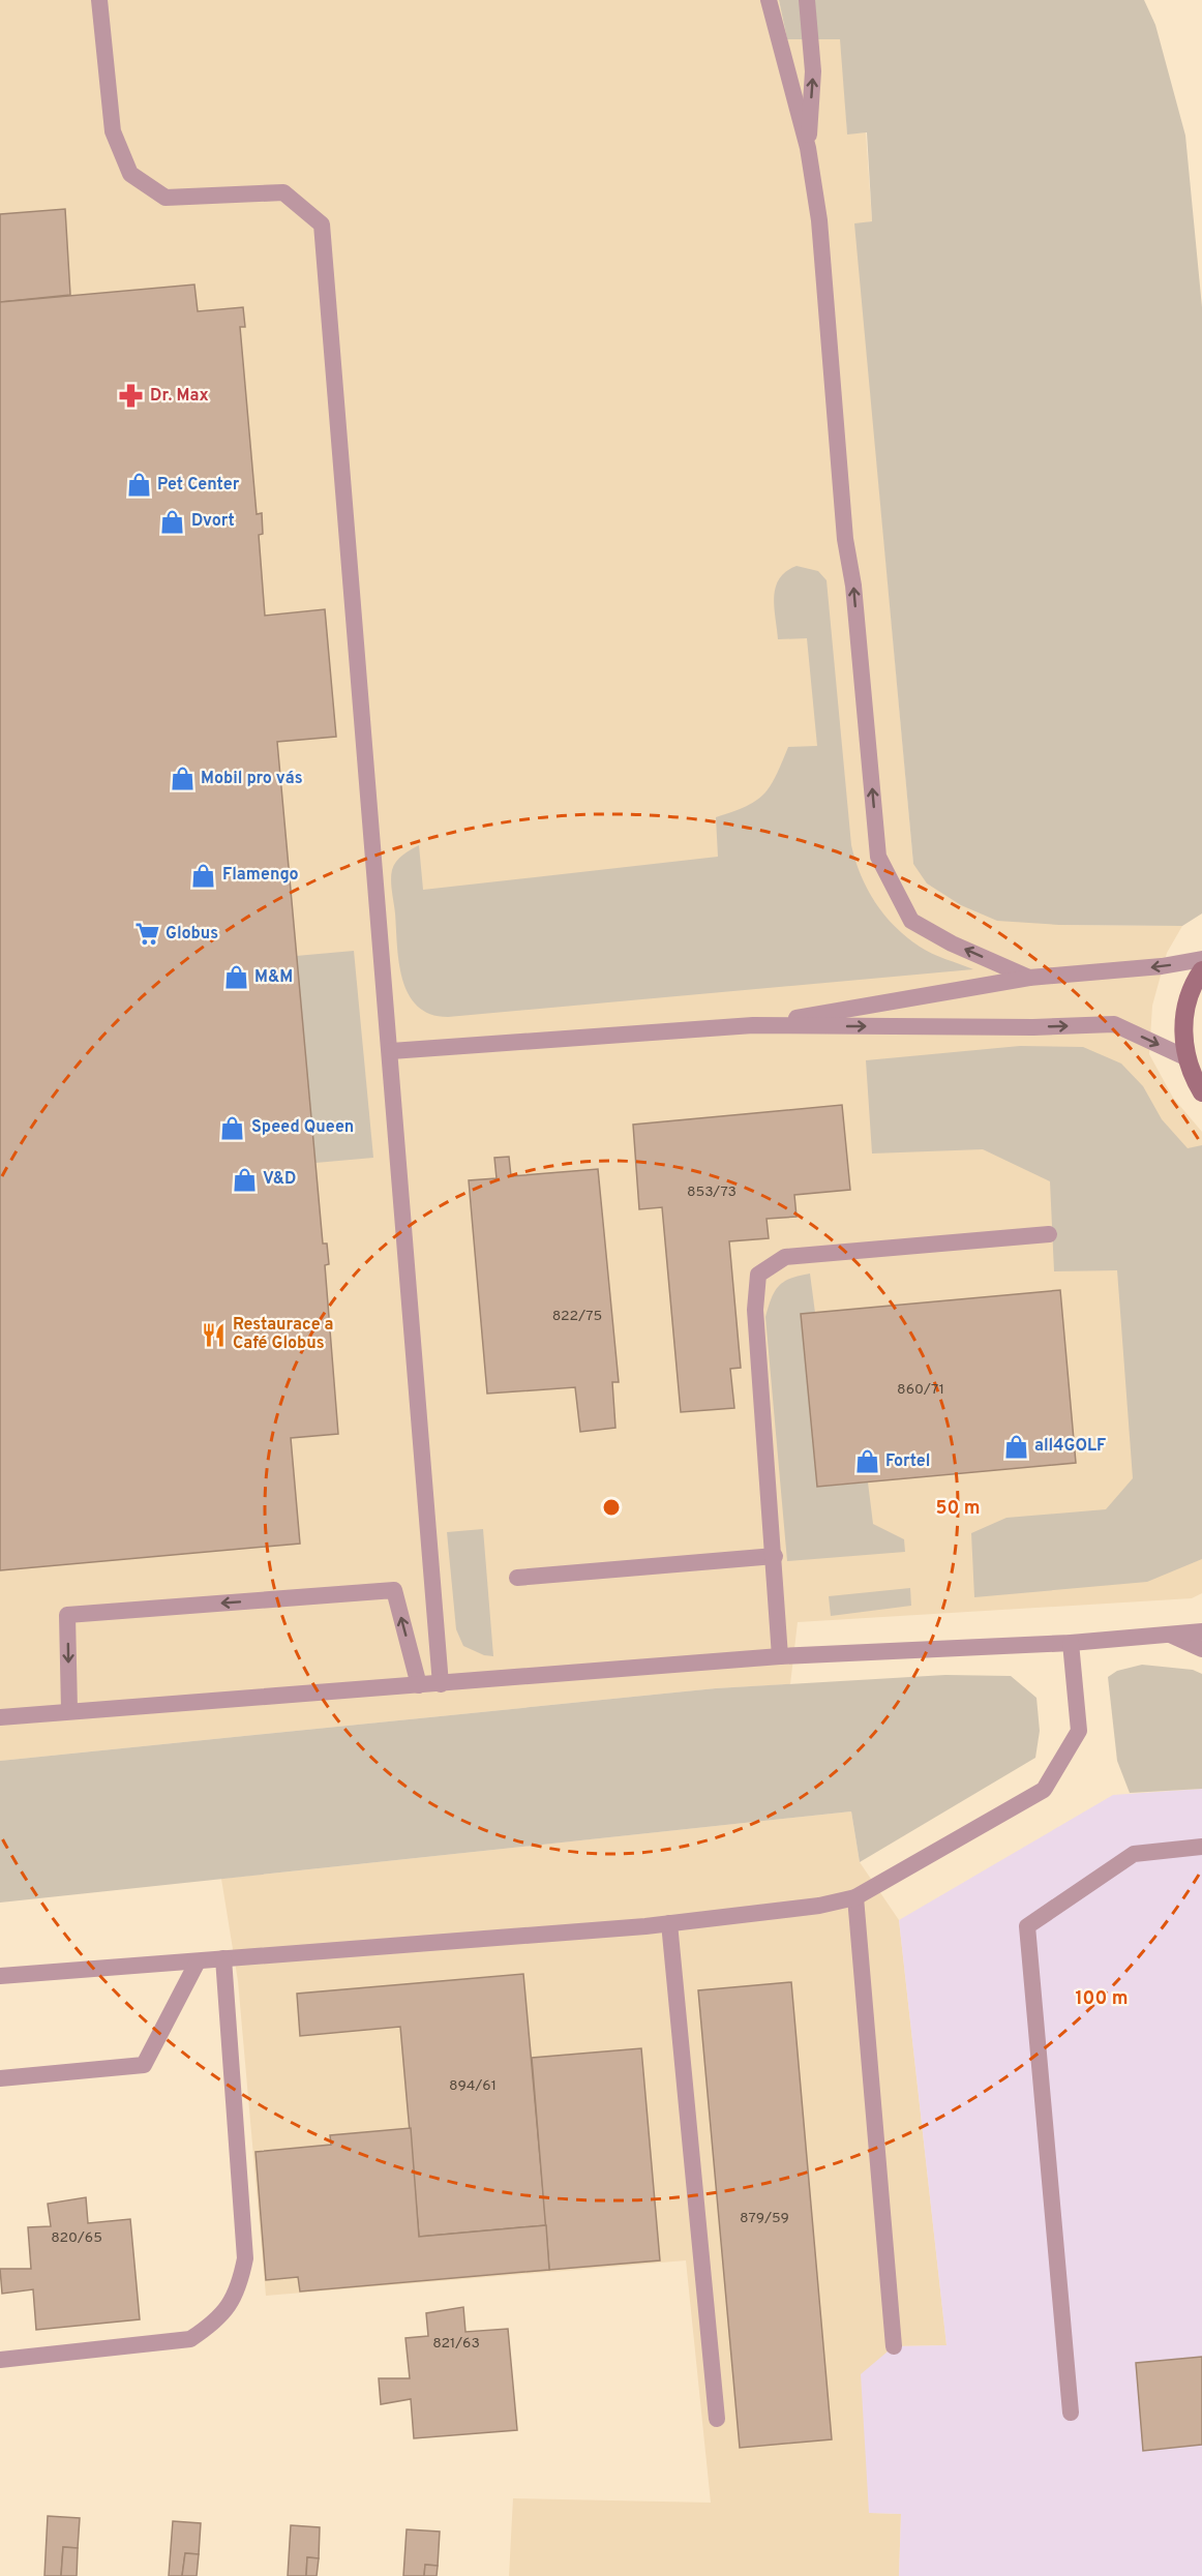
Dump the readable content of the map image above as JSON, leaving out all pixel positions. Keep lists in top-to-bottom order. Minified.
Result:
{"places":{"pharmacy":["Dr. Max"],"shop":["Pet Center","Dvort","Mobil pro vás","Flamengo","M&M","Speed Queen","V&D","all4GOLF","Fortel"],"supermarket":["Globus"],"restaurant":["Restaurace a Café Globus"]},"house_numbers":["853/73","822/75","860/71","894/61","879/59","820/65","821/63"],"rings":["50 m","100 m"]}
